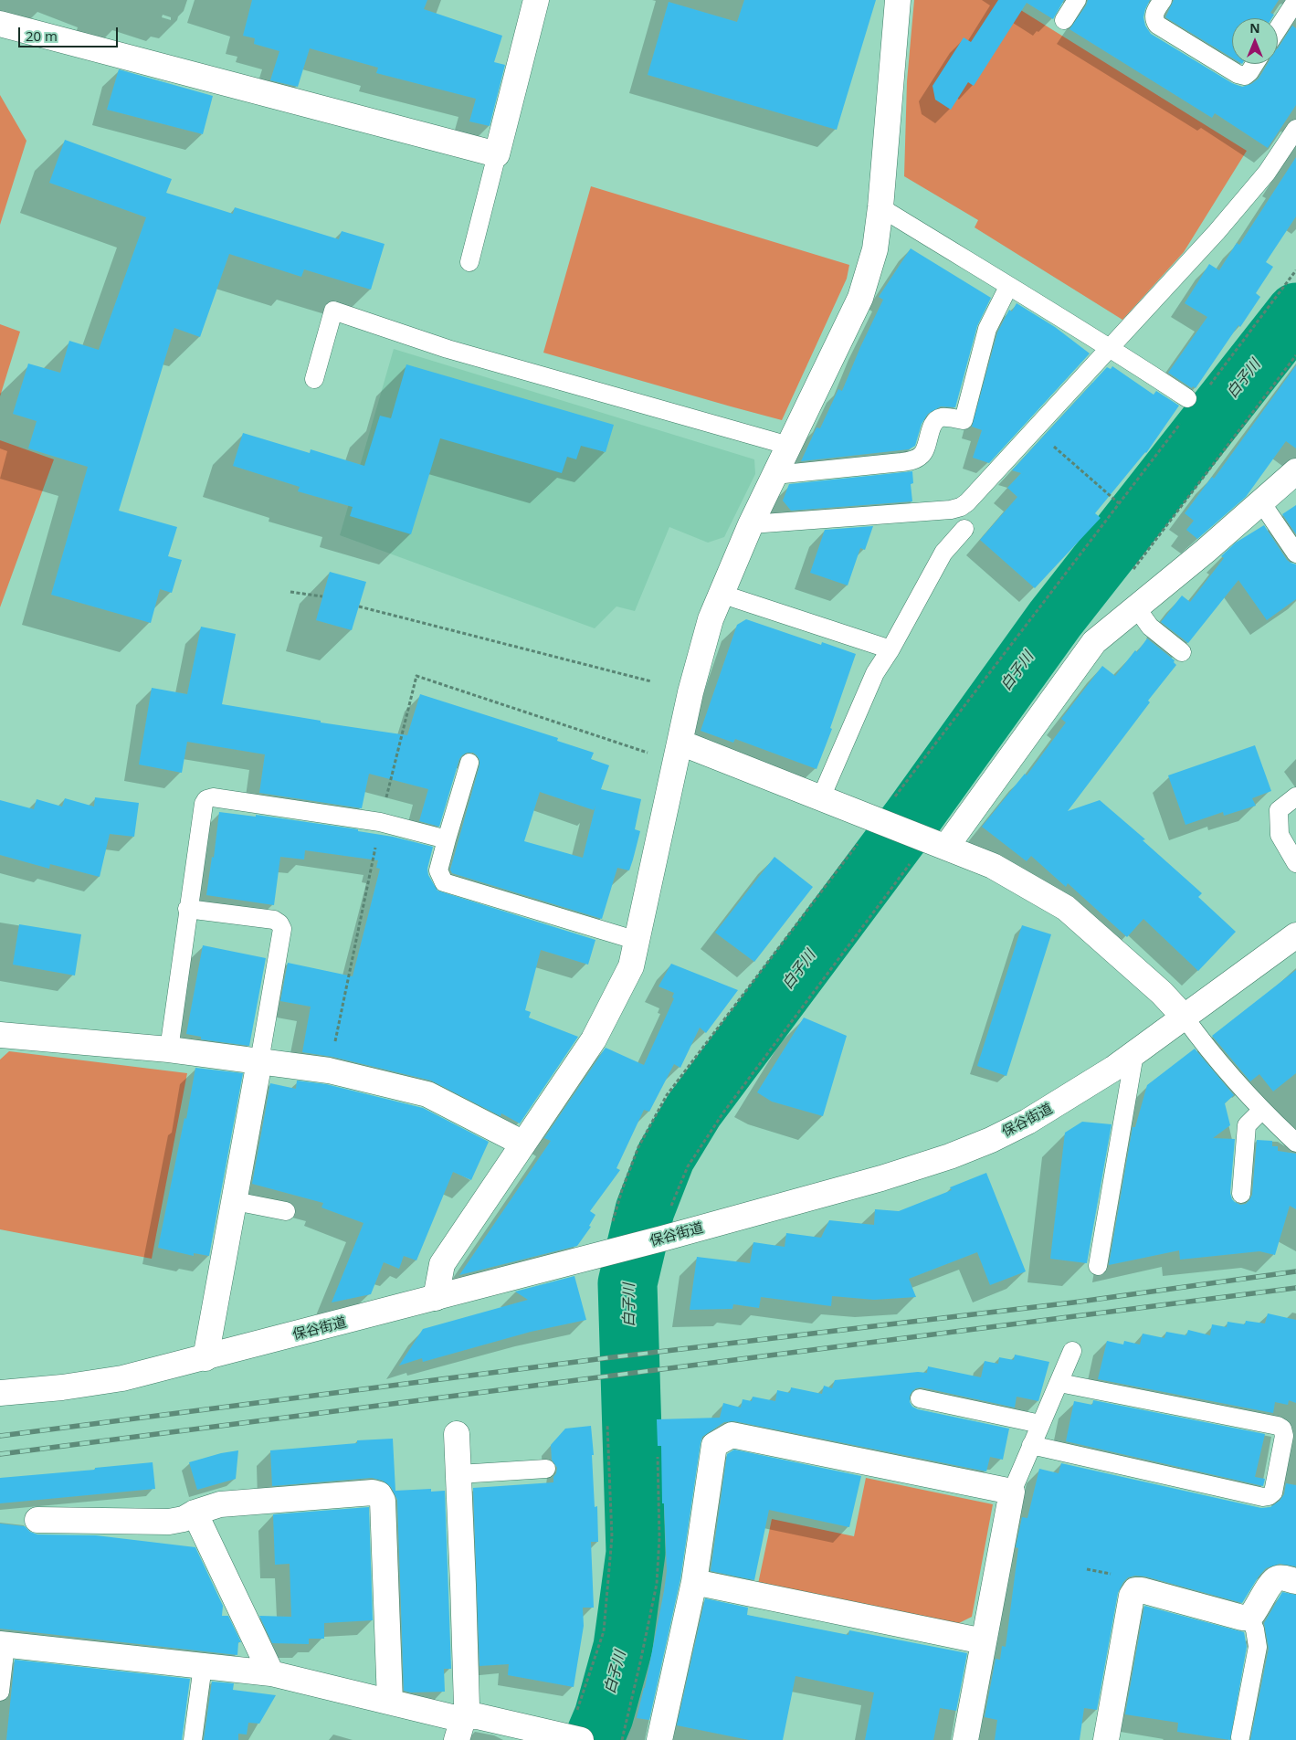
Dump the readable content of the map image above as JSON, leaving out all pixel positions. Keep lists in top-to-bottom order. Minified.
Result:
{"streets":{"street":["保谷街道"]},"water":["白子川"],"scale_bar":"20 m","north":"top"}
